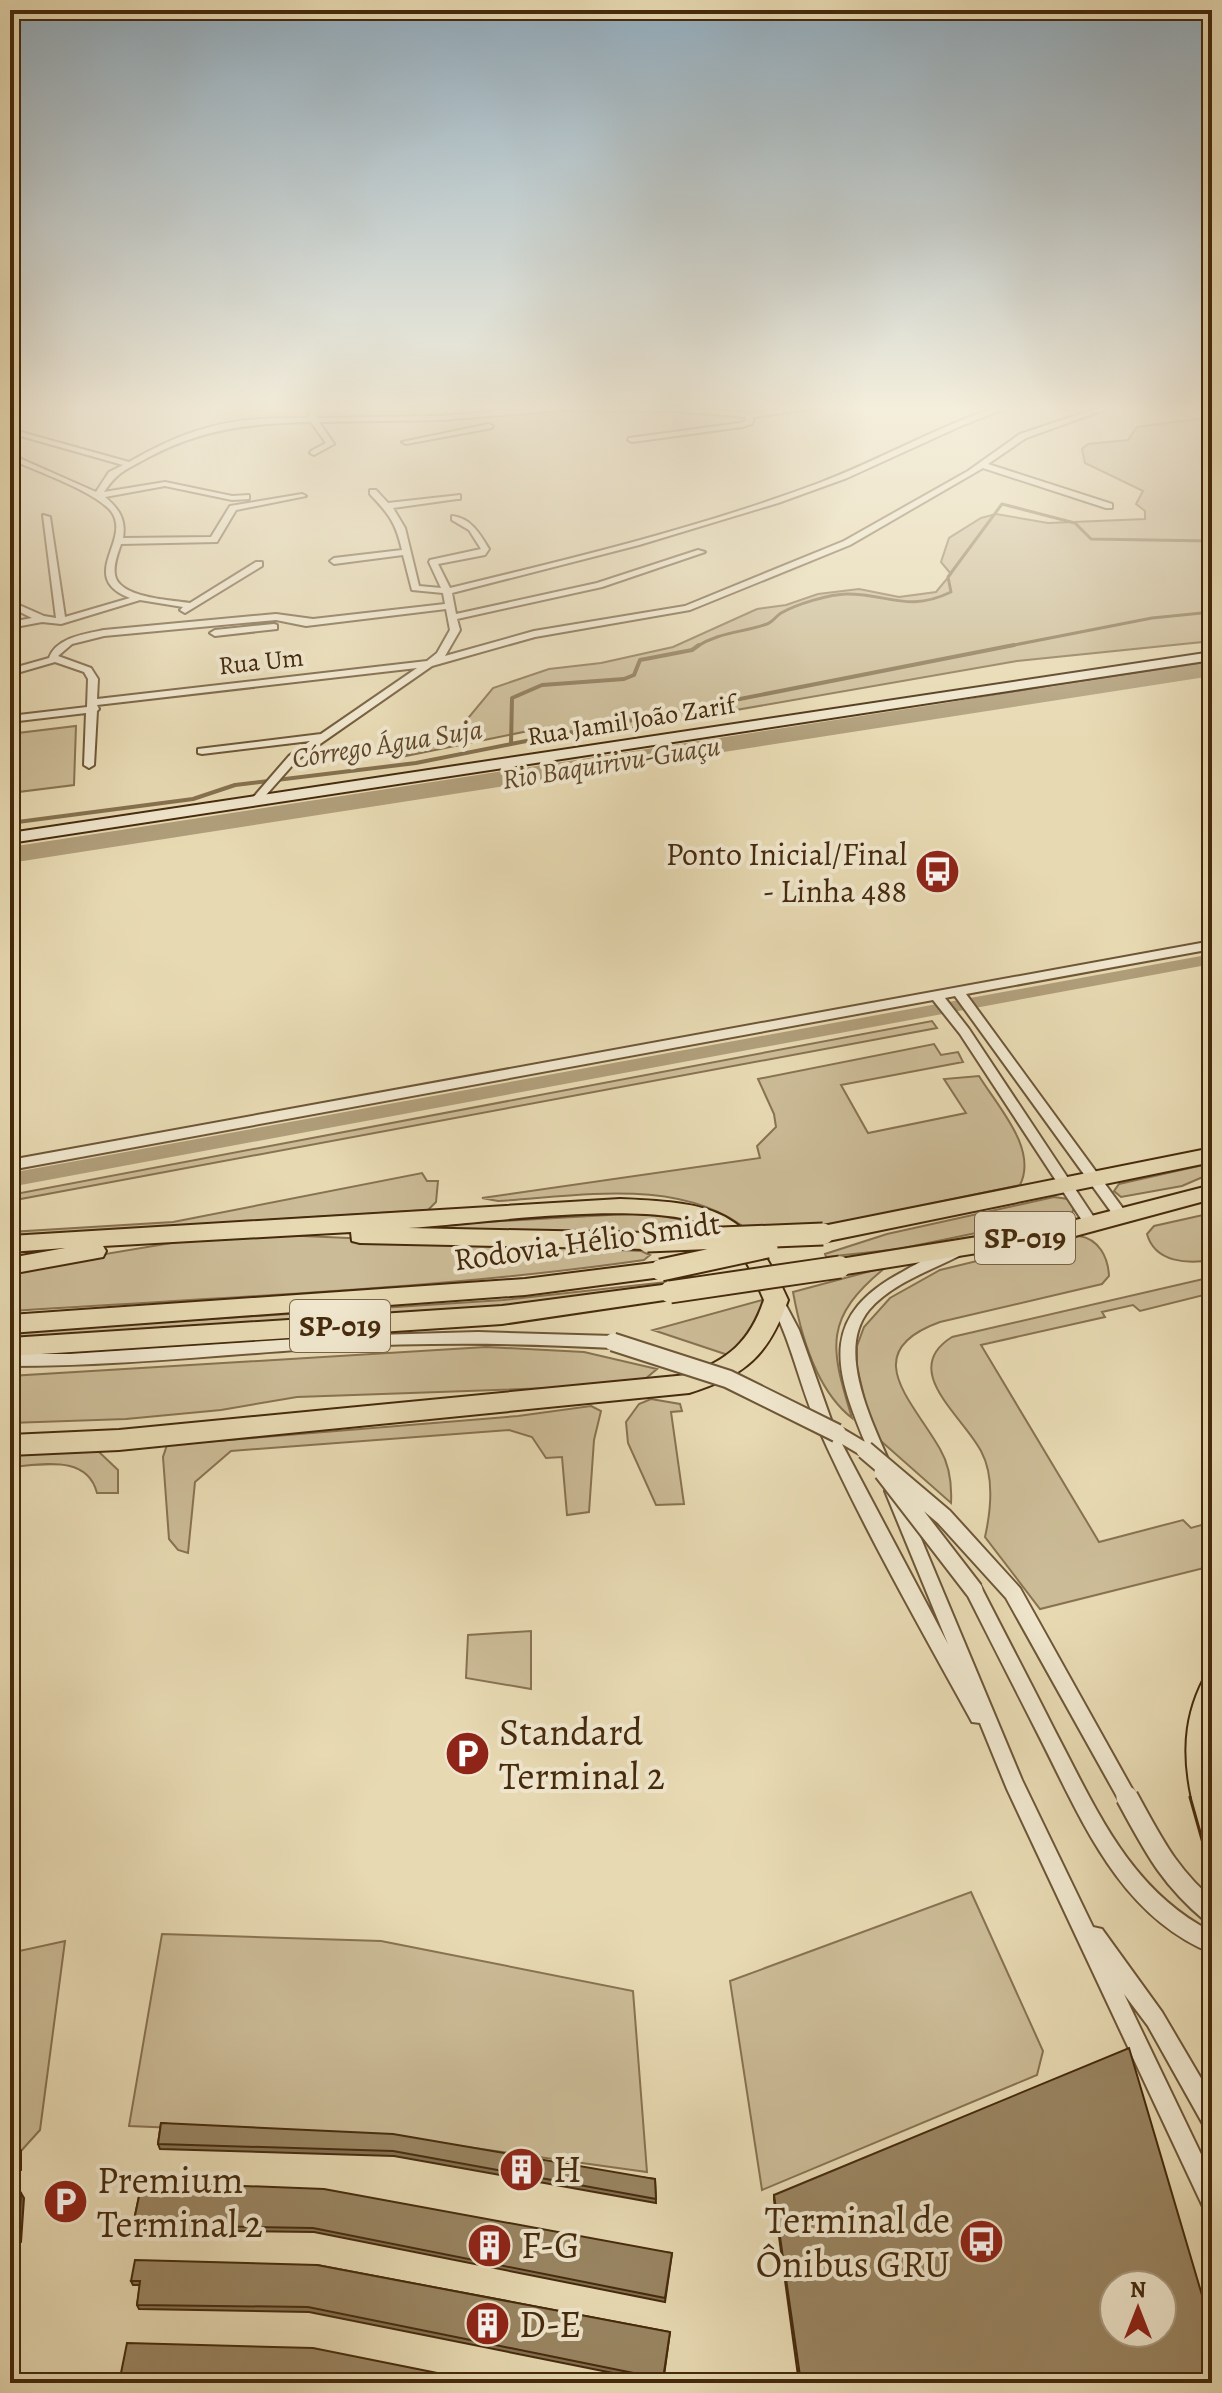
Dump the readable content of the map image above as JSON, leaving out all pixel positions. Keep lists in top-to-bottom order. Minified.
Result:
{"streets":{"main road":["Rua Jamil João Zarif","SP-019","Rodovia Hélio Smidt"],"street":["Rua Um"]},"water":["Córrego Água Suja","Rio Baquirivu-Guaçu"],"places":{"bus stop":["Ponto Inicial/Final - Linha 488","Terminal de Ônibus GRU"],"parking":["Standard Terminal 2","Premium Terminal 2"],"building":["H","F-G","D-E"]},"north":"top"}
